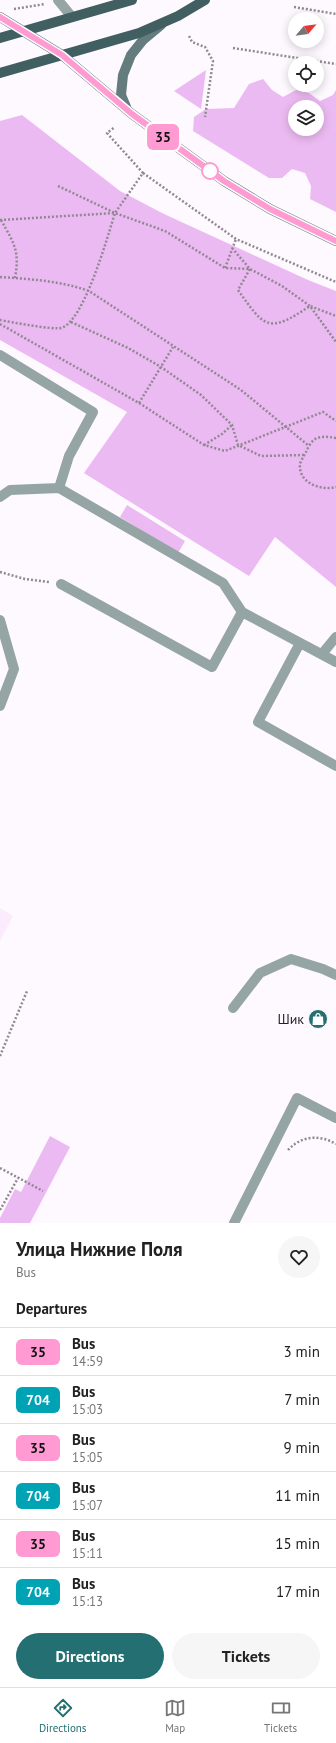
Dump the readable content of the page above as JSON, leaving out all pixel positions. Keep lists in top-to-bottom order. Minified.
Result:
{"places":{"shop":["Шик"]},"lines":["bus line 35"],"north":"top right","page":{"on_map":"35","heading":[["Улица Нижние Поля","Bus"],"Departures"],"list":[{"mark":"35","name":"Bus","note":"14:59","value":"3 min"},{"mark":"704","name":"Bus","note":"15:03","value":"7 min"},{"mark":"35","name":"Bus","note":"15:05","value":"9 min"},{"mark":"704","name":"Bus","note":"15:07","value":"11 min"},{"mark":"35","name":"Bus","note":"15:11","value":"15 min"},{"mark":"704","name":"Bus","note":"15:13","value":"17 min"}],"buttons":["Directions","Tickets"],"tabs":["Directions","Map","Tickets"]}}
